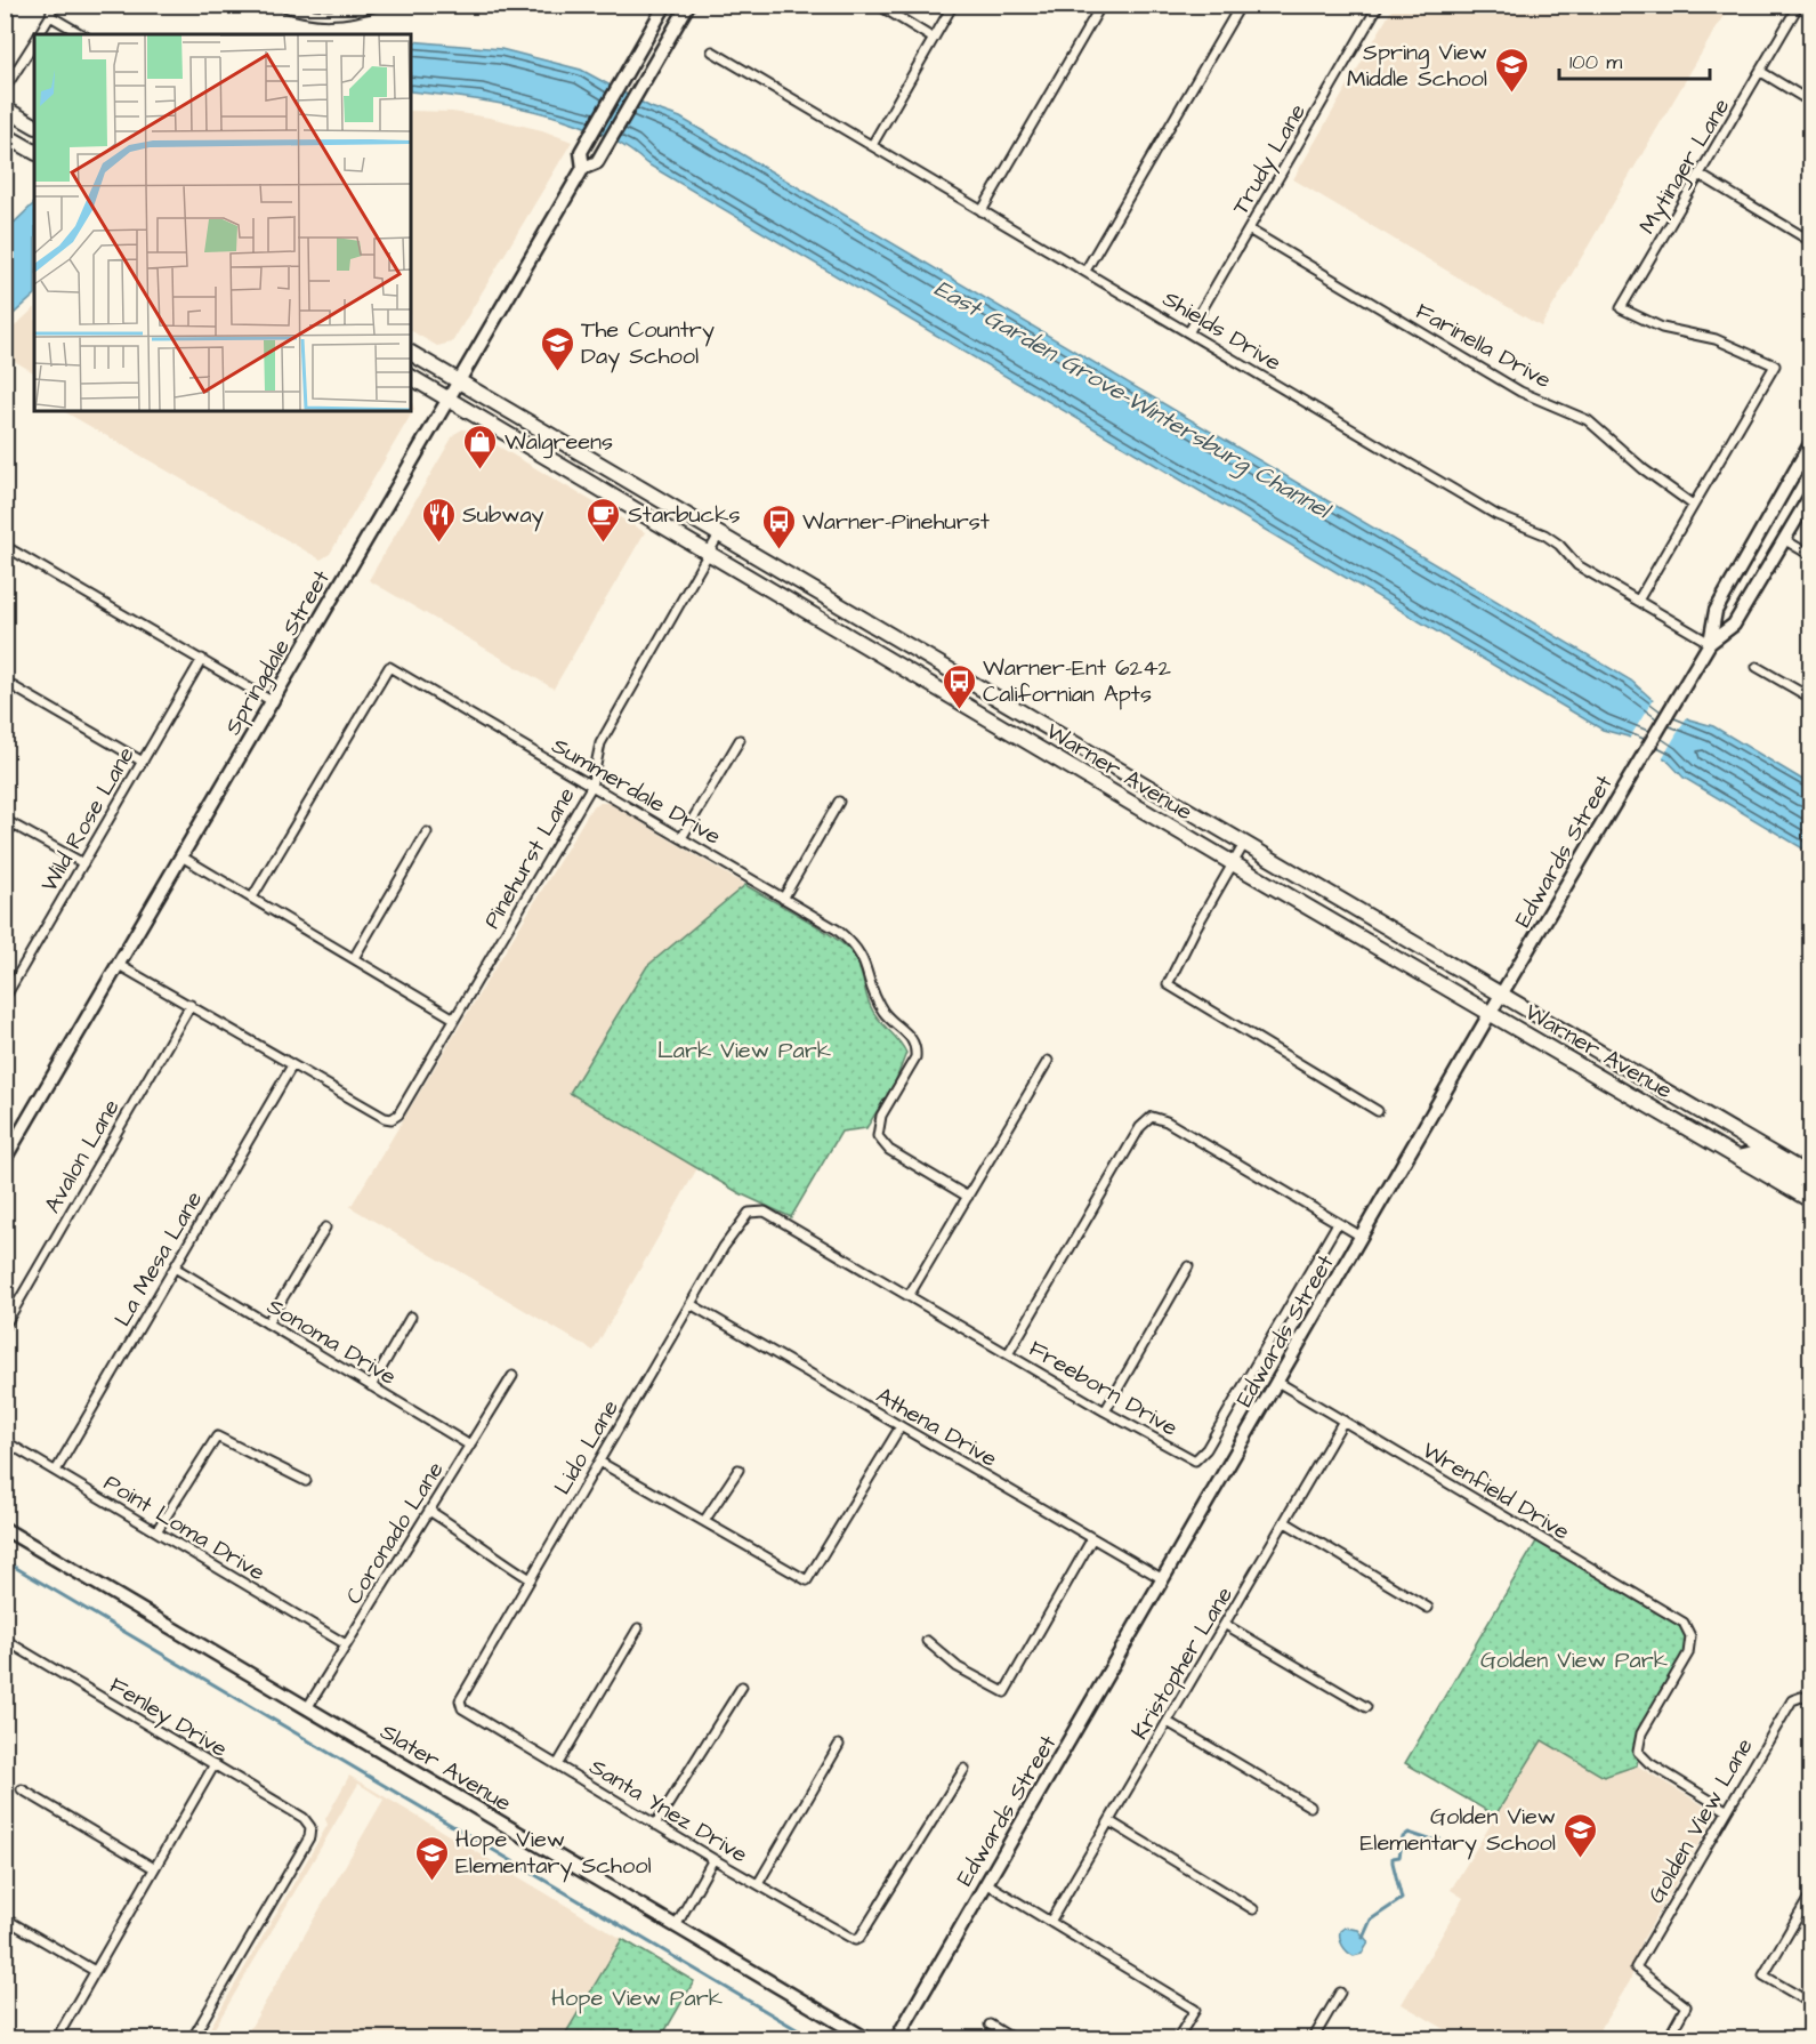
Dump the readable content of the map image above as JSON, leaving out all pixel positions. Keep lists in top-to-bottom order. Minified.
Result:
{"streets":{"main road":["Springdale Street","Warner Avenue","Edwards Street","Slater Avenue"],"street":["Trudy Lane","Mytinger Lane","Shields Drive","Farinella Drive","Summerdale Drive","Wild Rose Lane","Pinehurst Lane","Avalon Lane","La Mesa Lane","Sonoma Drive","Freeborn Drive","Athena Drive","Lido Lane","Wrenfield Drive","Point Loma Drive","Coronado Lane","Kristopher Lane","Fenley Drive","Santa Ynez Drive","Golden View Lane"]},"crossings":[["Trudy Lane","Shields Drive"],["Trudy Lane","Farinella Drive"],["Mytinger Lane","Farinella Drive"],["Shields Drive","Edwards Street"],["Springdale Street","Warner Avenue"],["Warner Avenue","Edwards Street"],["Warner Avenue","Pinehurst Lane"],["Summerdale Drive","Pinehurst Lane"],["Edwards Street","Athena Drive"],["Edwards Street","Wrenfield Drive"],["Pinehurst Lane","La Mesa Lane"],["La Mesa Lane","Sonoma Drive"],["La Mesa Lane","Point Loma Drive"],["Sonoma Drive","Coronado Lane"],["Freeborn Drive","Lido Lane"],["Athena Drive","Lido Lane"],["Lido Lane","Santa Ynez Drive"],["Wrenfield Drive","Kristopher Lane"],["Wrenfield Drive","Golden View Lane"],["Point Loma Drive","Coronado Lane"],["Coronado Lane","Slater Avenue"]],"water":["East Garden Grove-Wintersburg Channel"],"parks":["Lark View Park","Golden View Park","Hope View Park"],"places":{"school or university":["Spring View Middle School","The Country Day School","Golden View Elementary School","Hope View Elementary School"],"shop":["Walgreens"],"restaurant":["Subway"],"cafe":["Starbucks"],"bus stop":["Warner-Pinehurst","Warner-Ent 6242 Californian Apts"]},"scale_bar":"100 m"}
